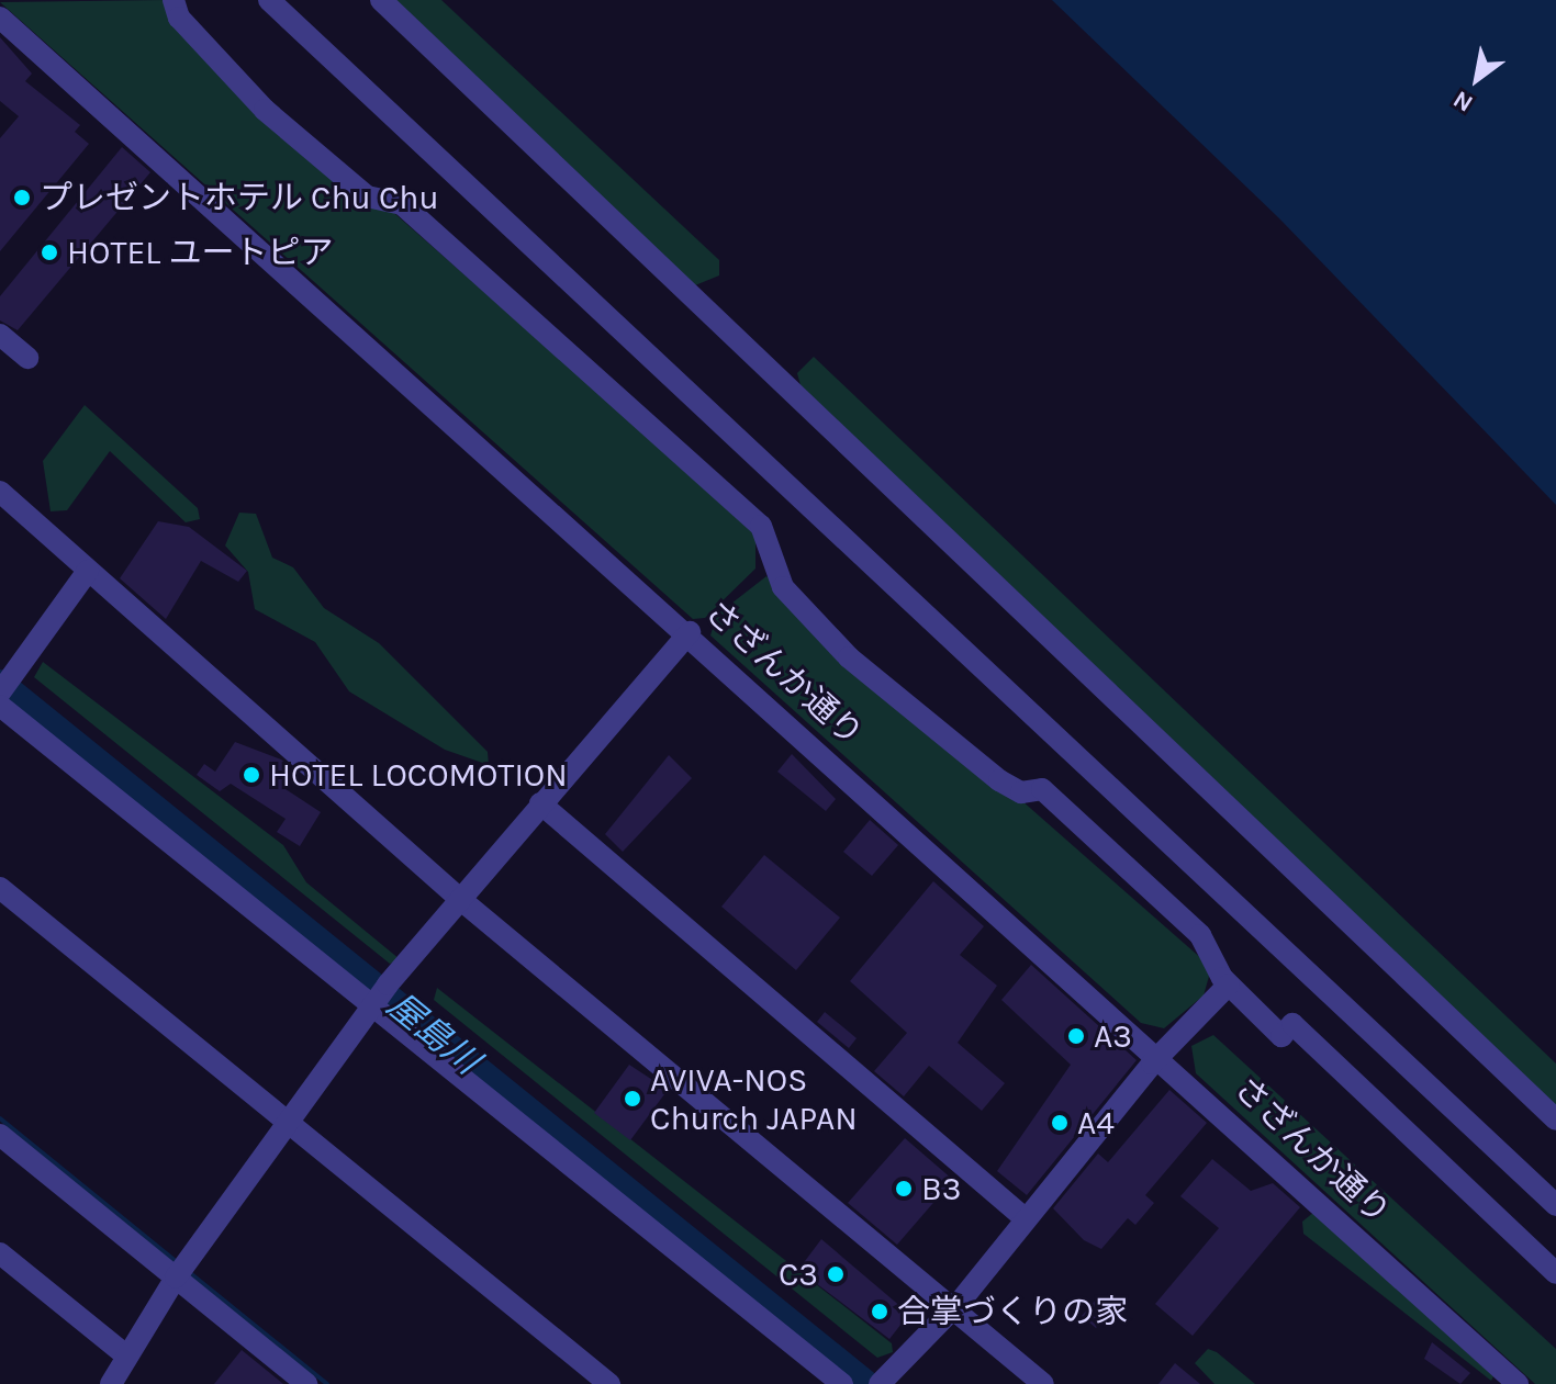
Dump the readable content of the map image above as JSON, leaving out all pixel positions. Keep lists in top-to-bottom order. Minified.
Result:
{"streets":{"street":["さざんか通り"]},"water":["屋島川"],"places":["プレゼントホテル Chu Chu","HOTEL ユートピア","HOTEL LOCOMOTION","A3","AVIVA-NOS Church JAPAN","A4","B3","C3","合掌づくりの家"],"north":"bottom left"}
